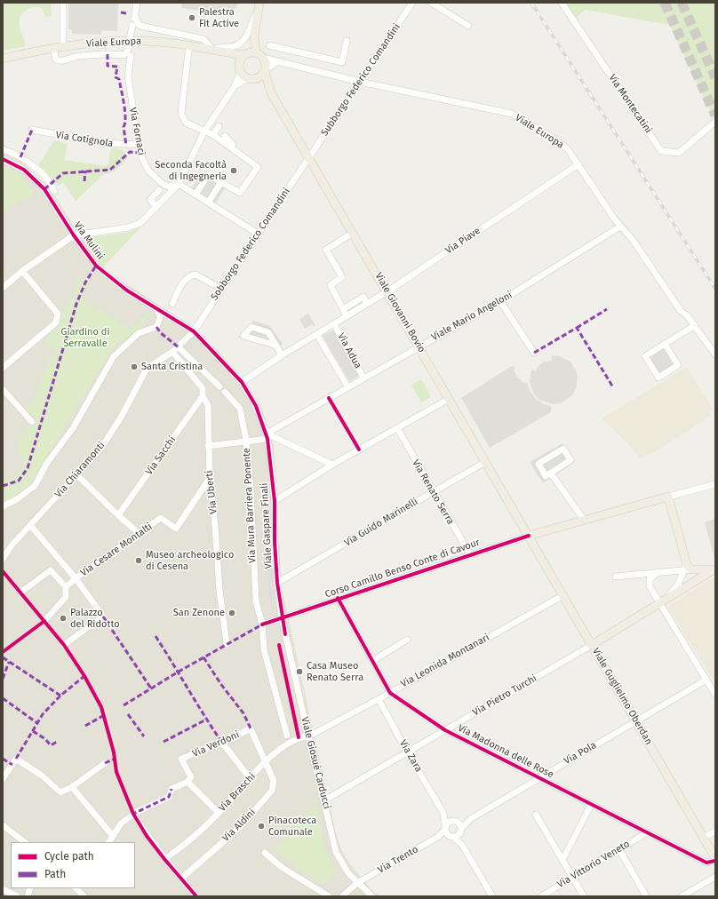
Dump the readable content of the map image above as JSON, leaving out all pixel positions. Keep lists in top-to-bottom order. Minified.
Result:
{"streets":{"main road":["Viale Europa","Viale Giovanni Bovio","Corso Camillo Benso Conte di Cavour","Viale Guglielmo Oberdan"],"street":["Subborgo Federico Comandini","Via Montecatini","Via Fornaci","Via Cotignola","Via Mulini","Via Piave","Sobborgo Federico Comandini","Viale Mario Angeloni","Via Adua","Via Sacchi","Via Chiaramonti","Via Uberti","Via Renato Serra","Via Mura Barriera Ponente","Via Guido Marinelli","Viale Gaspare Finali","Via Cesare Montalti","Via Leonida Montanari","Via Pietro Turchi","Via Verdoni","Via Madonna delle Rose","Via Pola","Via Zara","Viale Giosuè Carducci","Via Braschi","Via Aldini","Via Trento","Via Vittorio Veneto"]},"crossings":[["Viale Europa","Subborgo Federico Comandini"],["Viale Europa","Via Piave"],["Viale Europa","Viale Giovanni Bovio"],["Viale Europa","Viale Mario Angeloni"],["Subborgo Federico Comandini","Sobborgo Federico Comandini"],["Subborgo Federico Comandini","Viale Giovanni Bovio"],["Via Fornaci","Via Cotignola"],["Via Mulini","Sobborgo Federico Comandini"],["Via Mulini","Via Chiaramonti"],["Via Mulini","Viale Gaspare Finali"],["Via Piave","Viale Giovanni Bovio"],["Via Piave","Via Adua"],["Via Piave","Viale Gaspare Finali"],["Sobborgo Federico Comandini","Viale Giovanni Bovio"],["Sobborgo Federico Comandini","Via Chiaramonti"],["Sobborgo Federico Comandini","Viale Gaspare Finali"],["Viale Giovanni Bovio","Viale Mario Angeloni"],["Viale Giovanni Bovio","Via Guido Marinelli"],["Viale Giovanni Bovio","Corso Camillo Benso Conte di Cavour"],["Viale Giovanni Bovio","Viale Guglielmo Oberdan"],["Viale Mario Angeloni","Via Adua"],["Viale Mario Angeloni","Viale Gaspare Finali"],["Via Sacchi","Via Uberti"],["Via Chiaramonti","Via Uberti"],["Via Chiaramonti","Viale Gaspare Finali"],["Via Uberti","Via Cesare Montalti"],["Via Renato Serra","Via Guido Marinelli"],["Via Renato Serra","Corso Camillo Benso Conte di Cavour"],["Via Mura Barriera Ponente","Corso Camillo Benso Conte di Cavour"],["Via Guido Marinelli","Viale Gaspare Finali"],["Viale Gaspare Finali","Corso Camillo Benso Conte di Cavour"],["Viale Gaspare Finali","Viale Giosuè Carducci"],["Corso Camillo Benso Conte di Cavour","Viale Guglielmo Oberdan"],["Corso Camillo Benso Conte di Cavour","Via Madonna delle Rose"],["Corso Camillo Benso Conte di Cavour","Viale Giosuè Carducci"],["Via Leonida Montanari","Viale Guglielmo Oberdan"],["Via Leonida Montanari","Via Madonna delle Rose"],["Via Leonida Montanari","Via Zara"],["Via Leonida Montanari","Viale Giosuè Carducci"],["Via Leonida Montanari","Via Braschi"],["Via Pietro Turchi","Viale Guglielmo Oberdan"],["Via Pietro Turchi","Via Madonna delle Rose"],["Via Pietro Turchi","Via Zara"],["Via Pietro Turchi","Viale Giosuè Carducci"],["Viale Guglielmo Oberdan","Via Madonna delle Rose"],["Viale Guglielmo Oberdan","Via Pola"],["Via Verdoni","Via Aldini"],["Via Madonna delle Rose","Via Pola"],["Via Madonna delle Rose","Via Vittorio Veneto"],["Viale Giosuè Carducci","Via Braschi"],["Viale Giosuè Carducci","Via Trento"],["Via Braschi","Via Aldini"]],"parks":["Giardino di Serravalle"],"places":["Palestra Fit Active","Seconda Facoltà di Ingegneria","Santa Cristina","Museo archeologico di Cesena","San Zenone","Palazzo del Ridotto","Casa Museo Renato Serra","Pinacoteca Comunale"],"legend":["Cycle path","Path"]}
